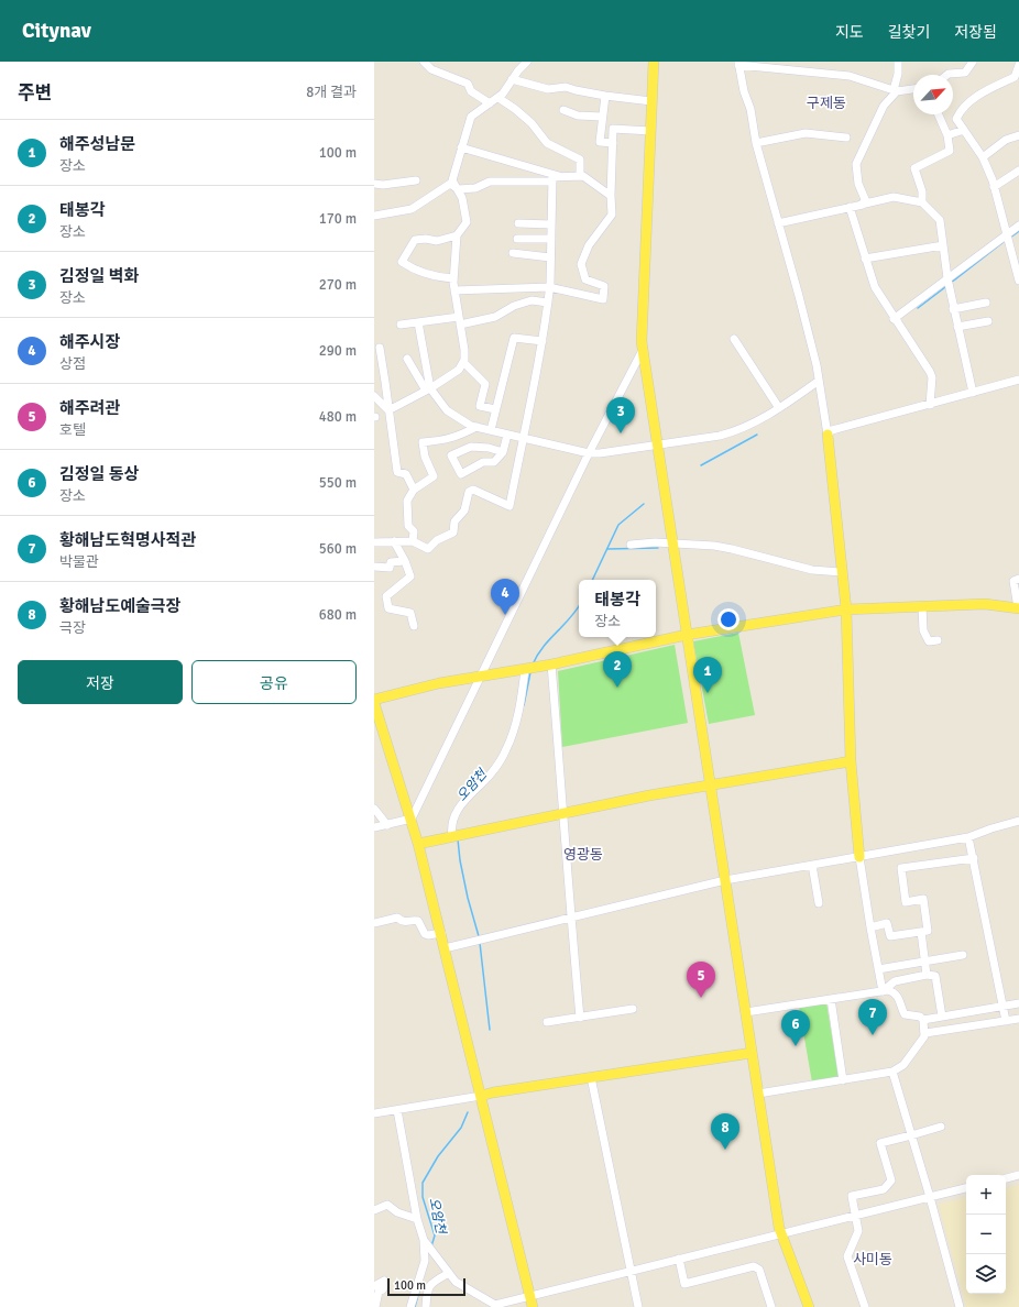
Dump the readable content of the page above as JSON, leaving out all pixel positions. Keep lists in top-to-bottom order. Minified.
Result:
{"districts":["구제동","영광동","사미동"],"water":["오암천"],"scale_bar":"100 m","north":"top right","page":{"header":"Citynav","nav":["지도","길찾기","저장됨"],"heading":["주변","8개 결과"],"list":[{"mark":"1","name":"해주성남문","note":"장소","value":"100 m"},{"mark":"2","name":"태봉각","note":"장소","value":"170 m"},{"mark":"3","name":"김정일 벽화","note":"장소","value":"270 m"},{"mark":"4","name":"해주시장","note":"상점","value":"290 m"},{"mark":"5","name":"해주려관","note":"호텔","value":"480 m"},{"mark":"6","name":"김정일 동상","note":"장소","value":"550 m"},{"mark":"7","name":"황해남도혁명사적관","note":"박물관","value":"560 m"},{"mark":"8","name":"황해남도예술극장","note":"극장","value":"680 m"}],"pins":["3","4","2","1","5","7","6","8"],"popup":["태봉각","장소"],"buttons":["저장","공유"],"map_buttons":["+","−"],"scale":"100 m"}}
